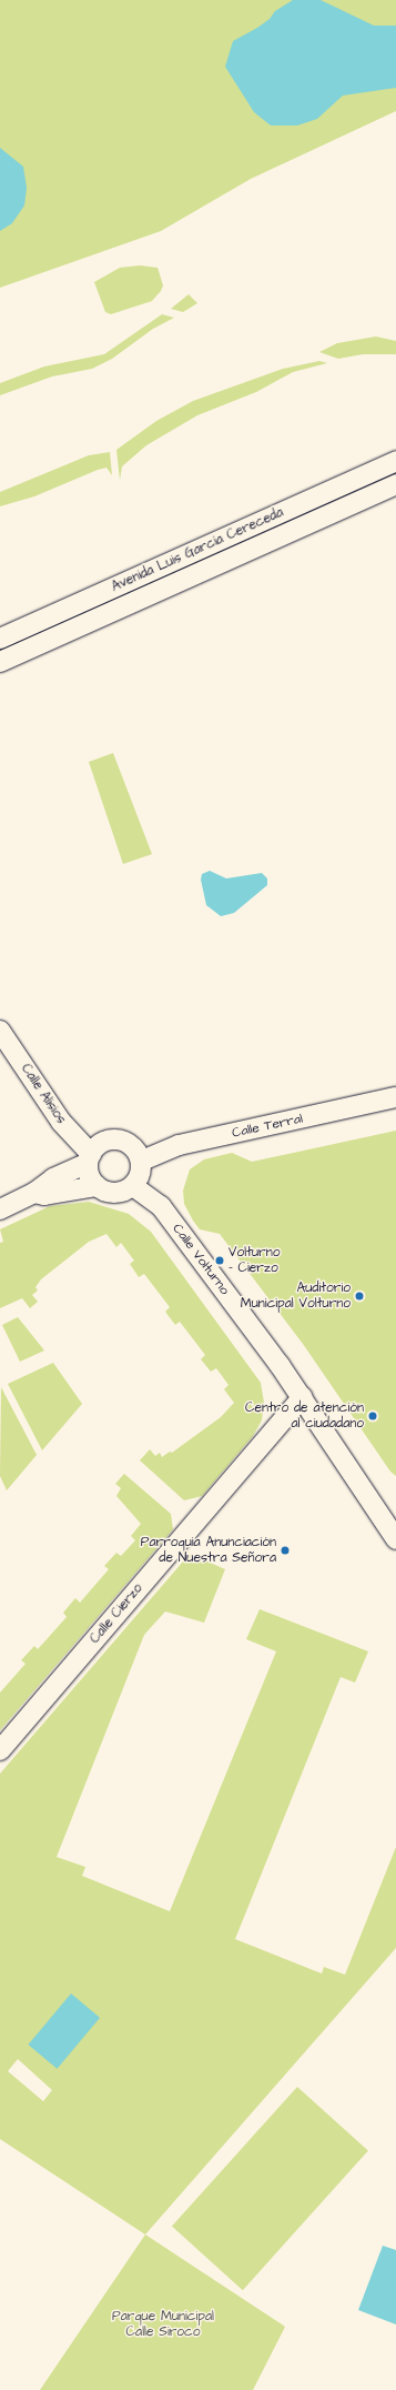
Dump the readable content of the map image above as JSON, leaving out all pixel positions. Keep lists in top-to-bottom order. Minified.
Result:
{"streets":{"street":["Avenida Luis García Cereceda","Calle Alisios","Calle Terral","Calle Volturno","Calle Cierzo"]},"crossings":[["Calle Alisios","Calle Terral"],["Calle Alisios","Calle Volturno"],["Calle Terral","Calle Volturno"],["Calle Volturno","Calle Cierzo"]],"parks":["Parque Municipal Calle Siroco"],"places":["Volturno - Cierzo","Auditorio Municipal Volturno","Centro de atención al ciudadano","Parroquia Anunciación de Nuestra Señora"]}
